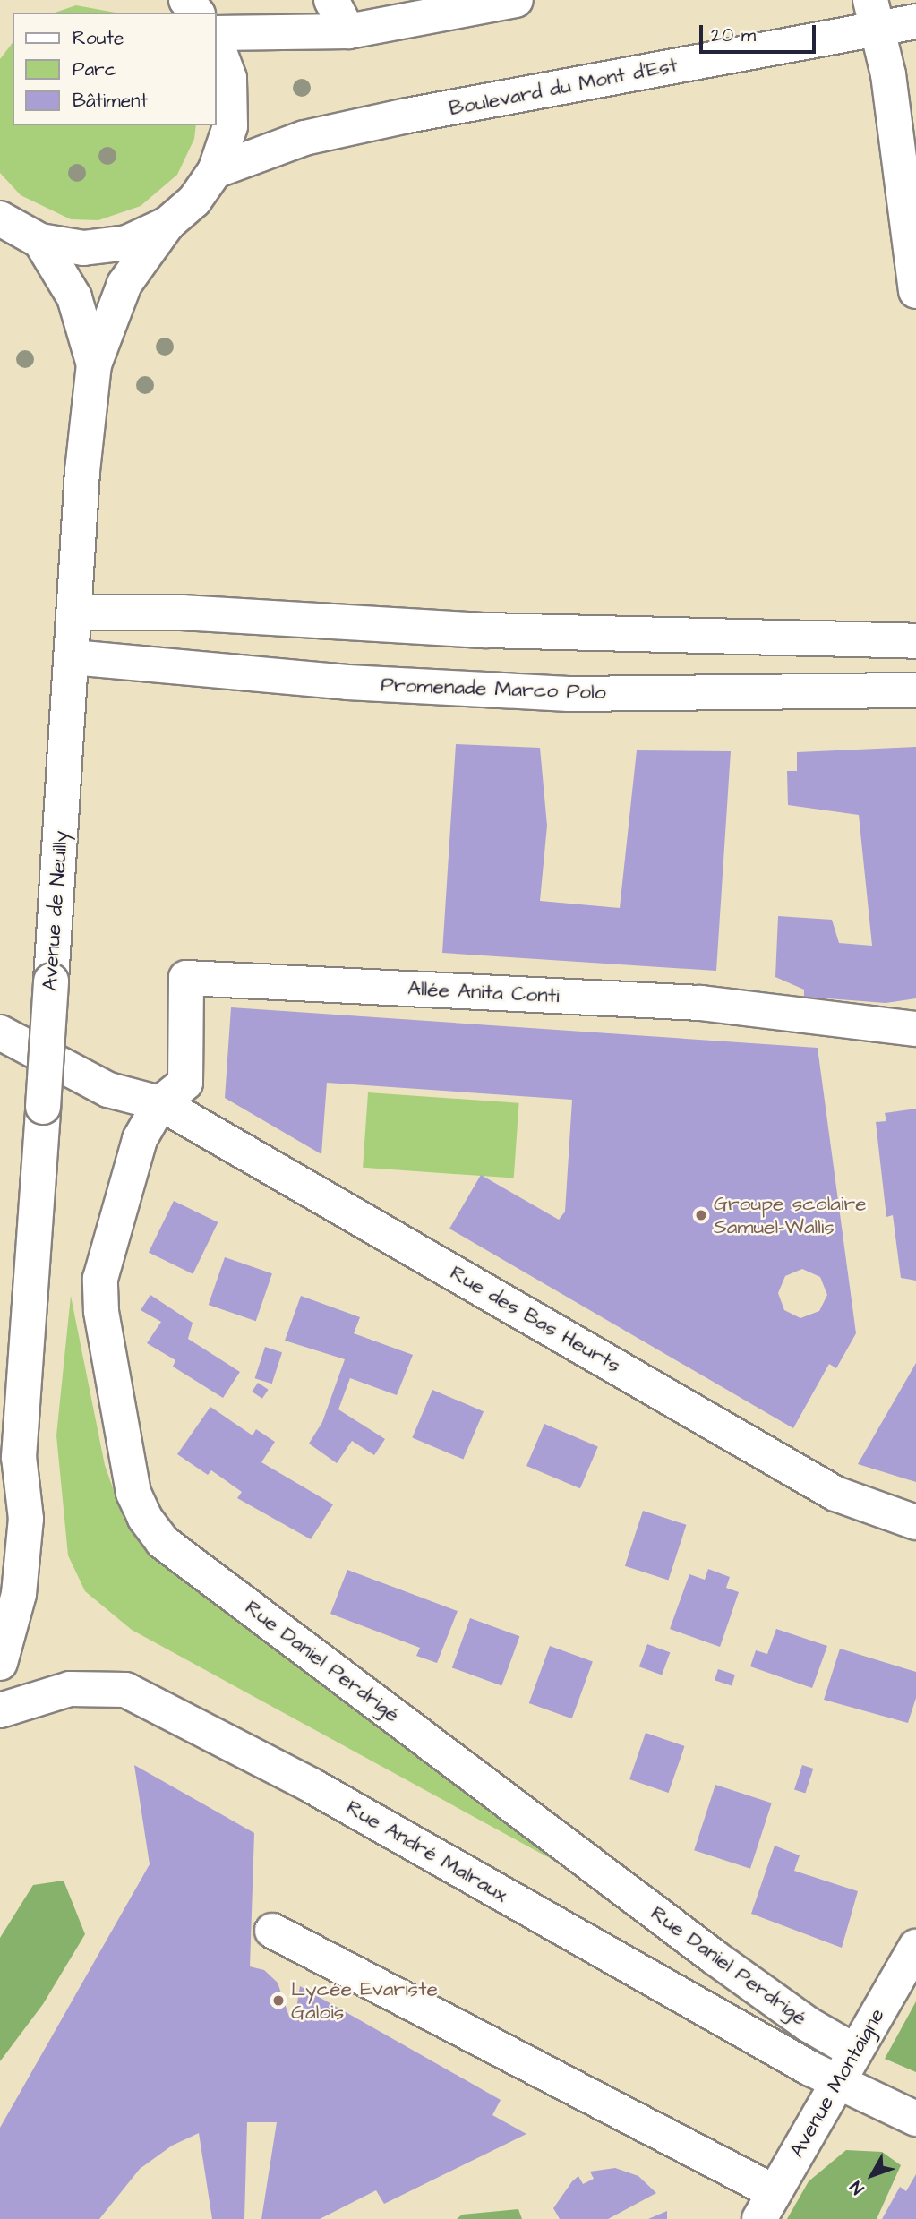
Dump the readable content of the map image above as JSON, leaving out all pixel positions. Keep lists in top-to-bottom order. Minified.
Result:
{"streets":{"street":["Boulevard du Mont d'Est","Promenade Marco Polo","Avenue de Neuilly","Allée Anita Conti","Rue des Bas Heurts","Rue Daniel Perdrigé","Rue André Malraux","Avenue Montaigne"]},"crossings":[["Promenade Marco Polo","Avenue de Neuilly"],["Allée Anita Conti","Rue des Bas Heurts"],["Allée Anita Conti","Rue Daniel Perdrigé"],["Rue des Bas Heurts","Rue Daniel Perdrigé"],["Rue Daniel Perdrigé","Avenue Montaigne"],["Rue André Malraux","Avenue Montaigne"]],"places":["Groupe scolaire Samuel-Wallis","Lycée Evariste Galois"],"legend":["Route","Parc","Bâtiment"],"scale_bar":"20 m","north":"bottom left"}
